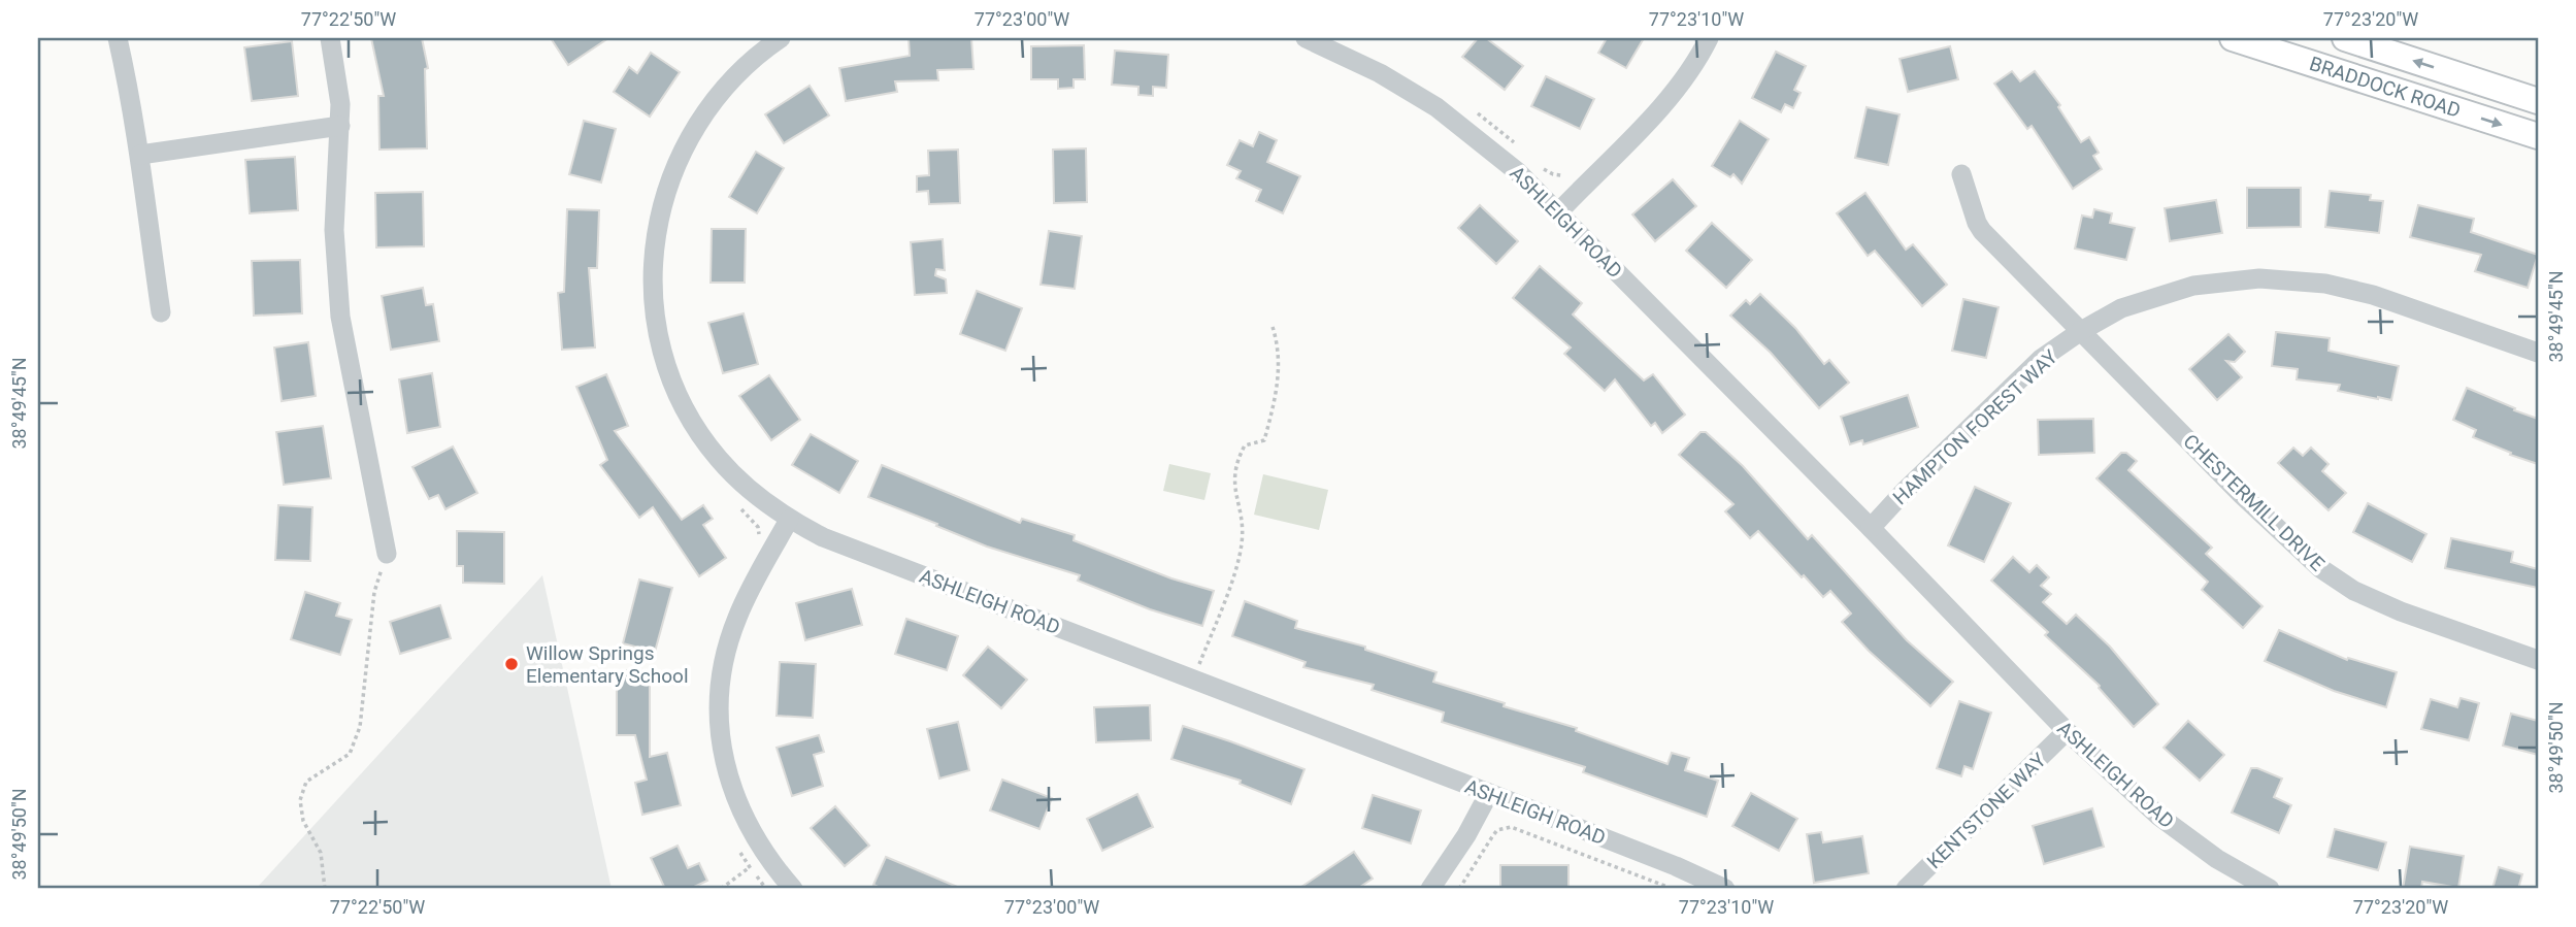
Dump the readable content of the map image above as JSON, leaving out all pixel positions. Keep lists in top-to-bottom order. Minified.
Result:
{"streets":{"main road":["BRADDOCK ROAD"],"street":["ASHLEIGH ROAD","HAMPTON FOREST WAY","CHESTERMILL DRIVE","KENTSTONE WAY"]},"crossings":[["ASHLEIGH ROAD","HAMPTON FOREST WAY"],["ASHLEIGH ROAD","KENTSTONE WAY"],["HAMPTON FOREST WAY","CHESTERMILL DRIVE"]],"places":["Willow Springs Elementary School"],"coordinates":["77°22'50\"W","77°23'00\"W","77°23'10\"W","77°23'20\"W","38°49'45\"N","38°49'50\"N"]}
